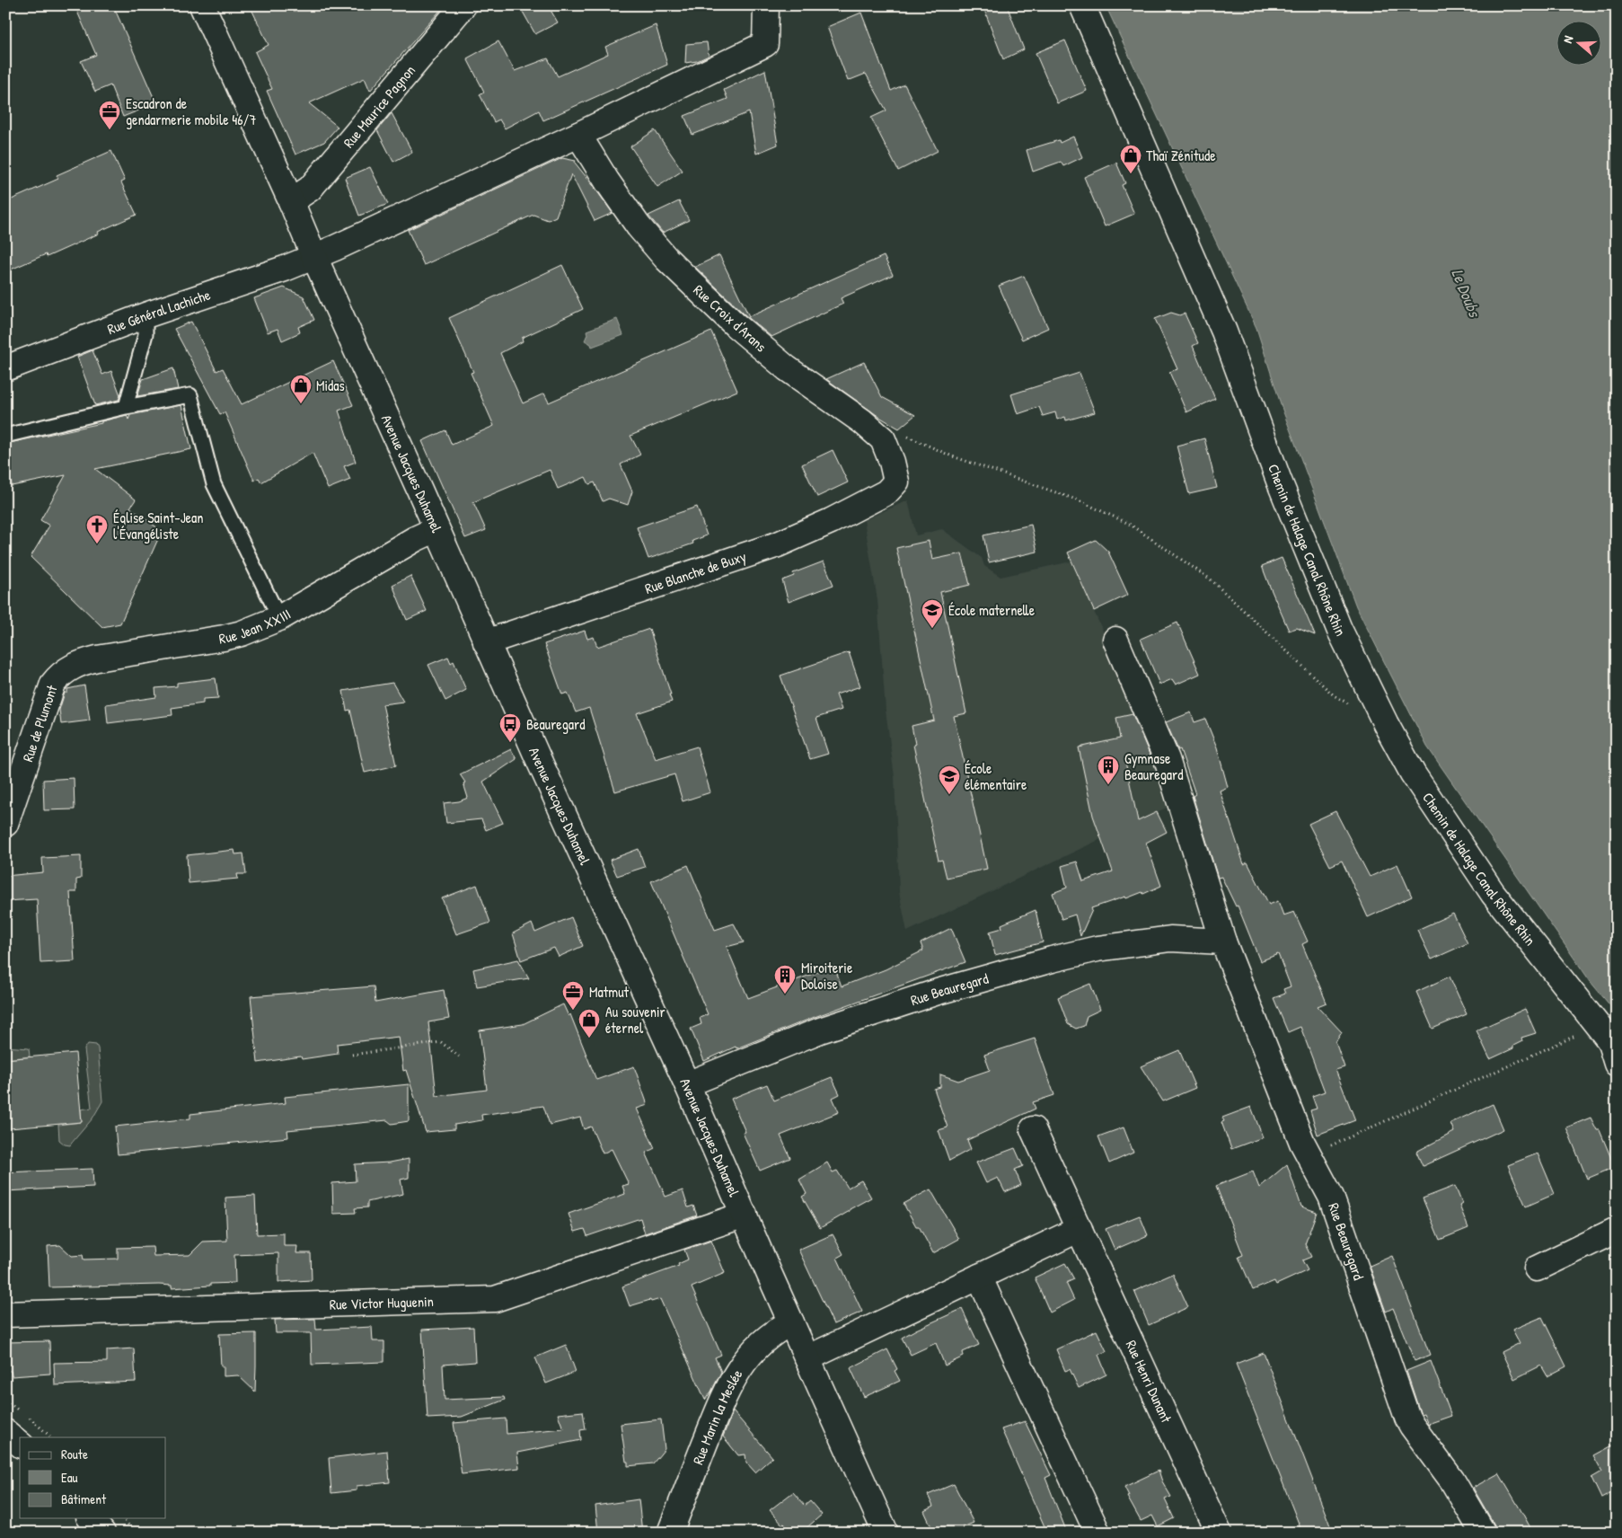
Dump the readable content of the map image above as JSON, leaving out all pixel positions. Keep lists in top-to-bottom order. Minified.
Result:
{"streets":{"street":["Rue Maurice Pagnon","Rue Général Lachiche","Rue Croix d'Arans","Avenue Jacques Duhamel","Chemin de Halage Canal Rhône Rhin","Rue Blanche de Buxy","Rue Jean XXIII","Rue de Plumont","Rue Beauregard","Rue Victor Huguenin","Rue Henri Dunant","Rue Marin la Meslée"]},"crossings":[["Rue Maurice Pagnon","Avenue Jacques Duhamel"],["Rue Général Lachiche","Rue Croix d'Arans"],["Rue Général Lachiche","Avenue Jacques Duhamel"],["Rue Croix d'Arans","Rue Blanche de Buxy"],["Avenue Jacques Duhamel","Rue Blanche de Buxy"],["Avenue Jacques Duhamel","Rue Jean XXIII"],["Avenue Jacques Duhamel","Rue Beauregard"],["Avenue Jacques Duhamel","Rue Victor Huguenin"],["Avenue Jacques Duhamel","Rue Marin la Meslée"],["Rue Jean XXIII","Rue de Plumont"]],"water":["Le Doubs"],"places":{"office":["Escadron de gendarmerie mobile 46/7","Matmut"],"shop":["Thaï Zénitude","Midas","Au souvenir éternel"],"church":["Église Saint-Jean l'Évangéliste"],"school or university":["École maternelle","École élémentaire"],"bus stop":["Beauregard"],"building":["Gymnase Beauregard","Miroiterie Doloise"]},"legend":["Route","Eau","Bâtiment"],"north":"left"}
